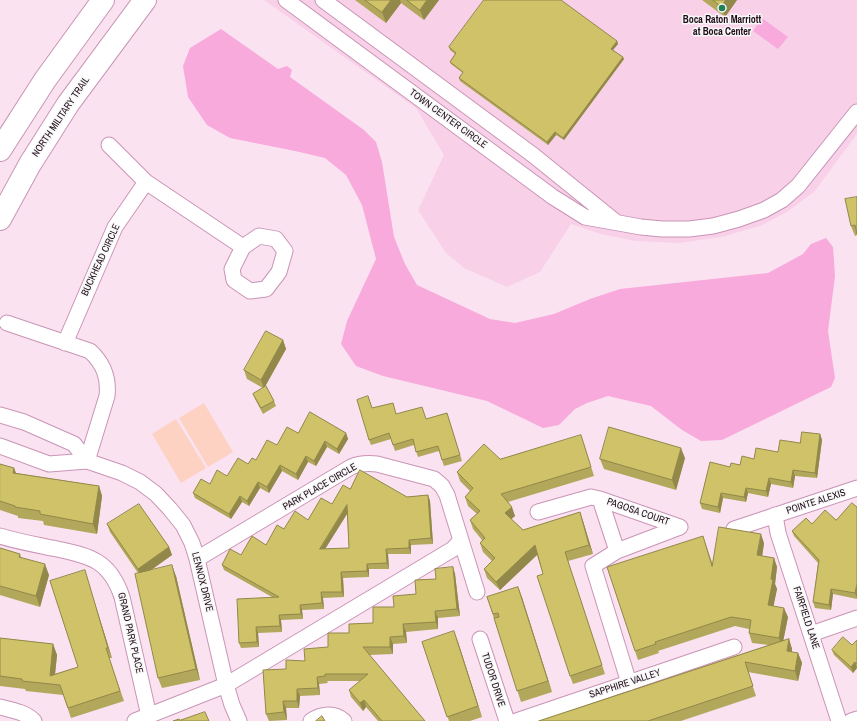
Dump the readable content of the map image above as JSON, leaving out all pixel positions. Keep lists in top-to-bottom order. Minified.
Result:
{"streets":{"main road":["NORTH MILITARY TRAIL"],"street":["TOWN CENTER CIRCLE","BUCKHEAD CIRCLE","PARK PLACE CIRCLE","POINTE ALEXIS","PAGOSA COURT","LENNOX DRIVE","FAIRFIELD LANE","GRAND PARK PLACE","TUDOR DRIVE","SAPPHIRE VALLEY"]},"crossings":[["PARK PLACE CIRCLE","LENNOX DRIVE"],["POINTE ALEXIS","FAIRFIELD LANE"],["PAGOSA COURT","SAPPHIRE VALLEY"],["LENNOX DRIVE","GRAND PARK PLACE"]],"places":["Boca Raton Marriott at Boca Center"]}
